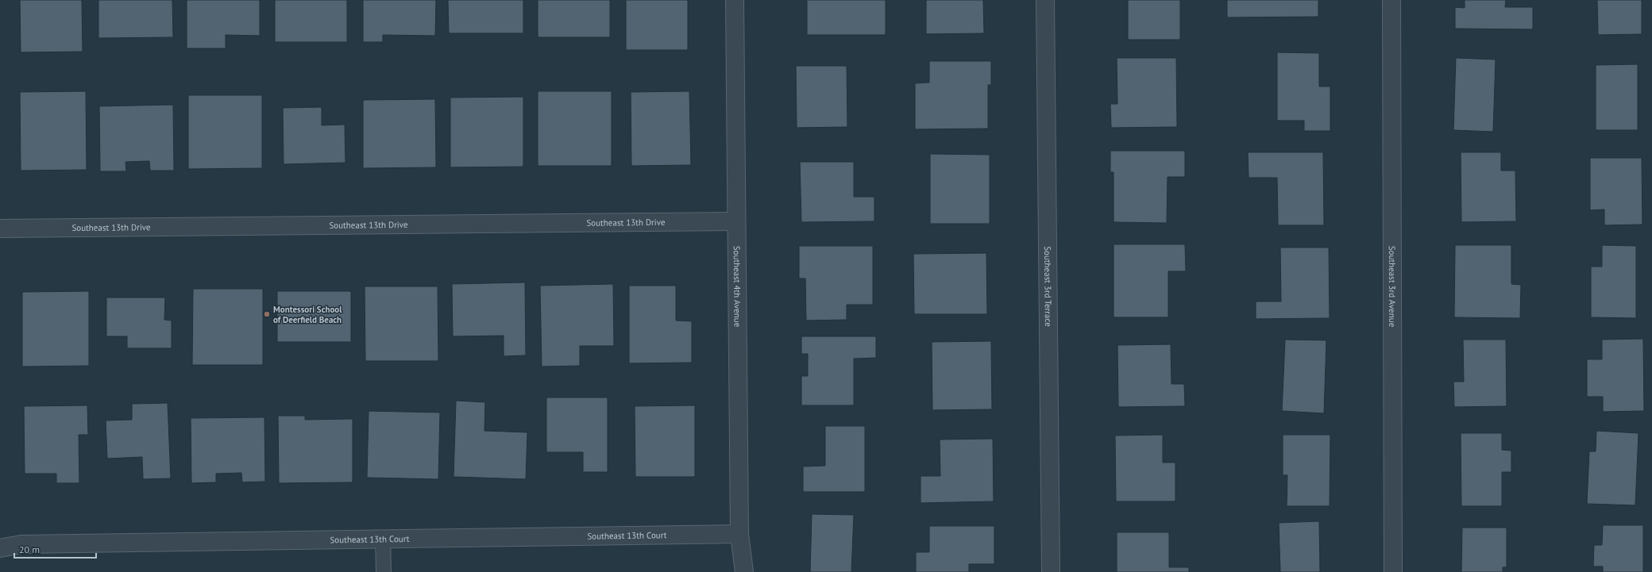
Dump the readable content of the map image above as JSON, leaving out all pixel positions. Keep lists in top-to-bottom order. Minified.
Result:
{"streets":{"street":["Southeast 13th Drive","Southeast 3rd Avenue","Southeast 4th Avenue","Southeast 3rd Terrace","Southeast 13th Court"]},"crossings":[["Southeast 13th Drive","Southeast 4th Avenue"],["Southeast 4th Avenue","Southeast 13th Court"]],"places":["Montessori School of Deerfield Beach"],"scale_bar":"20 m"}
